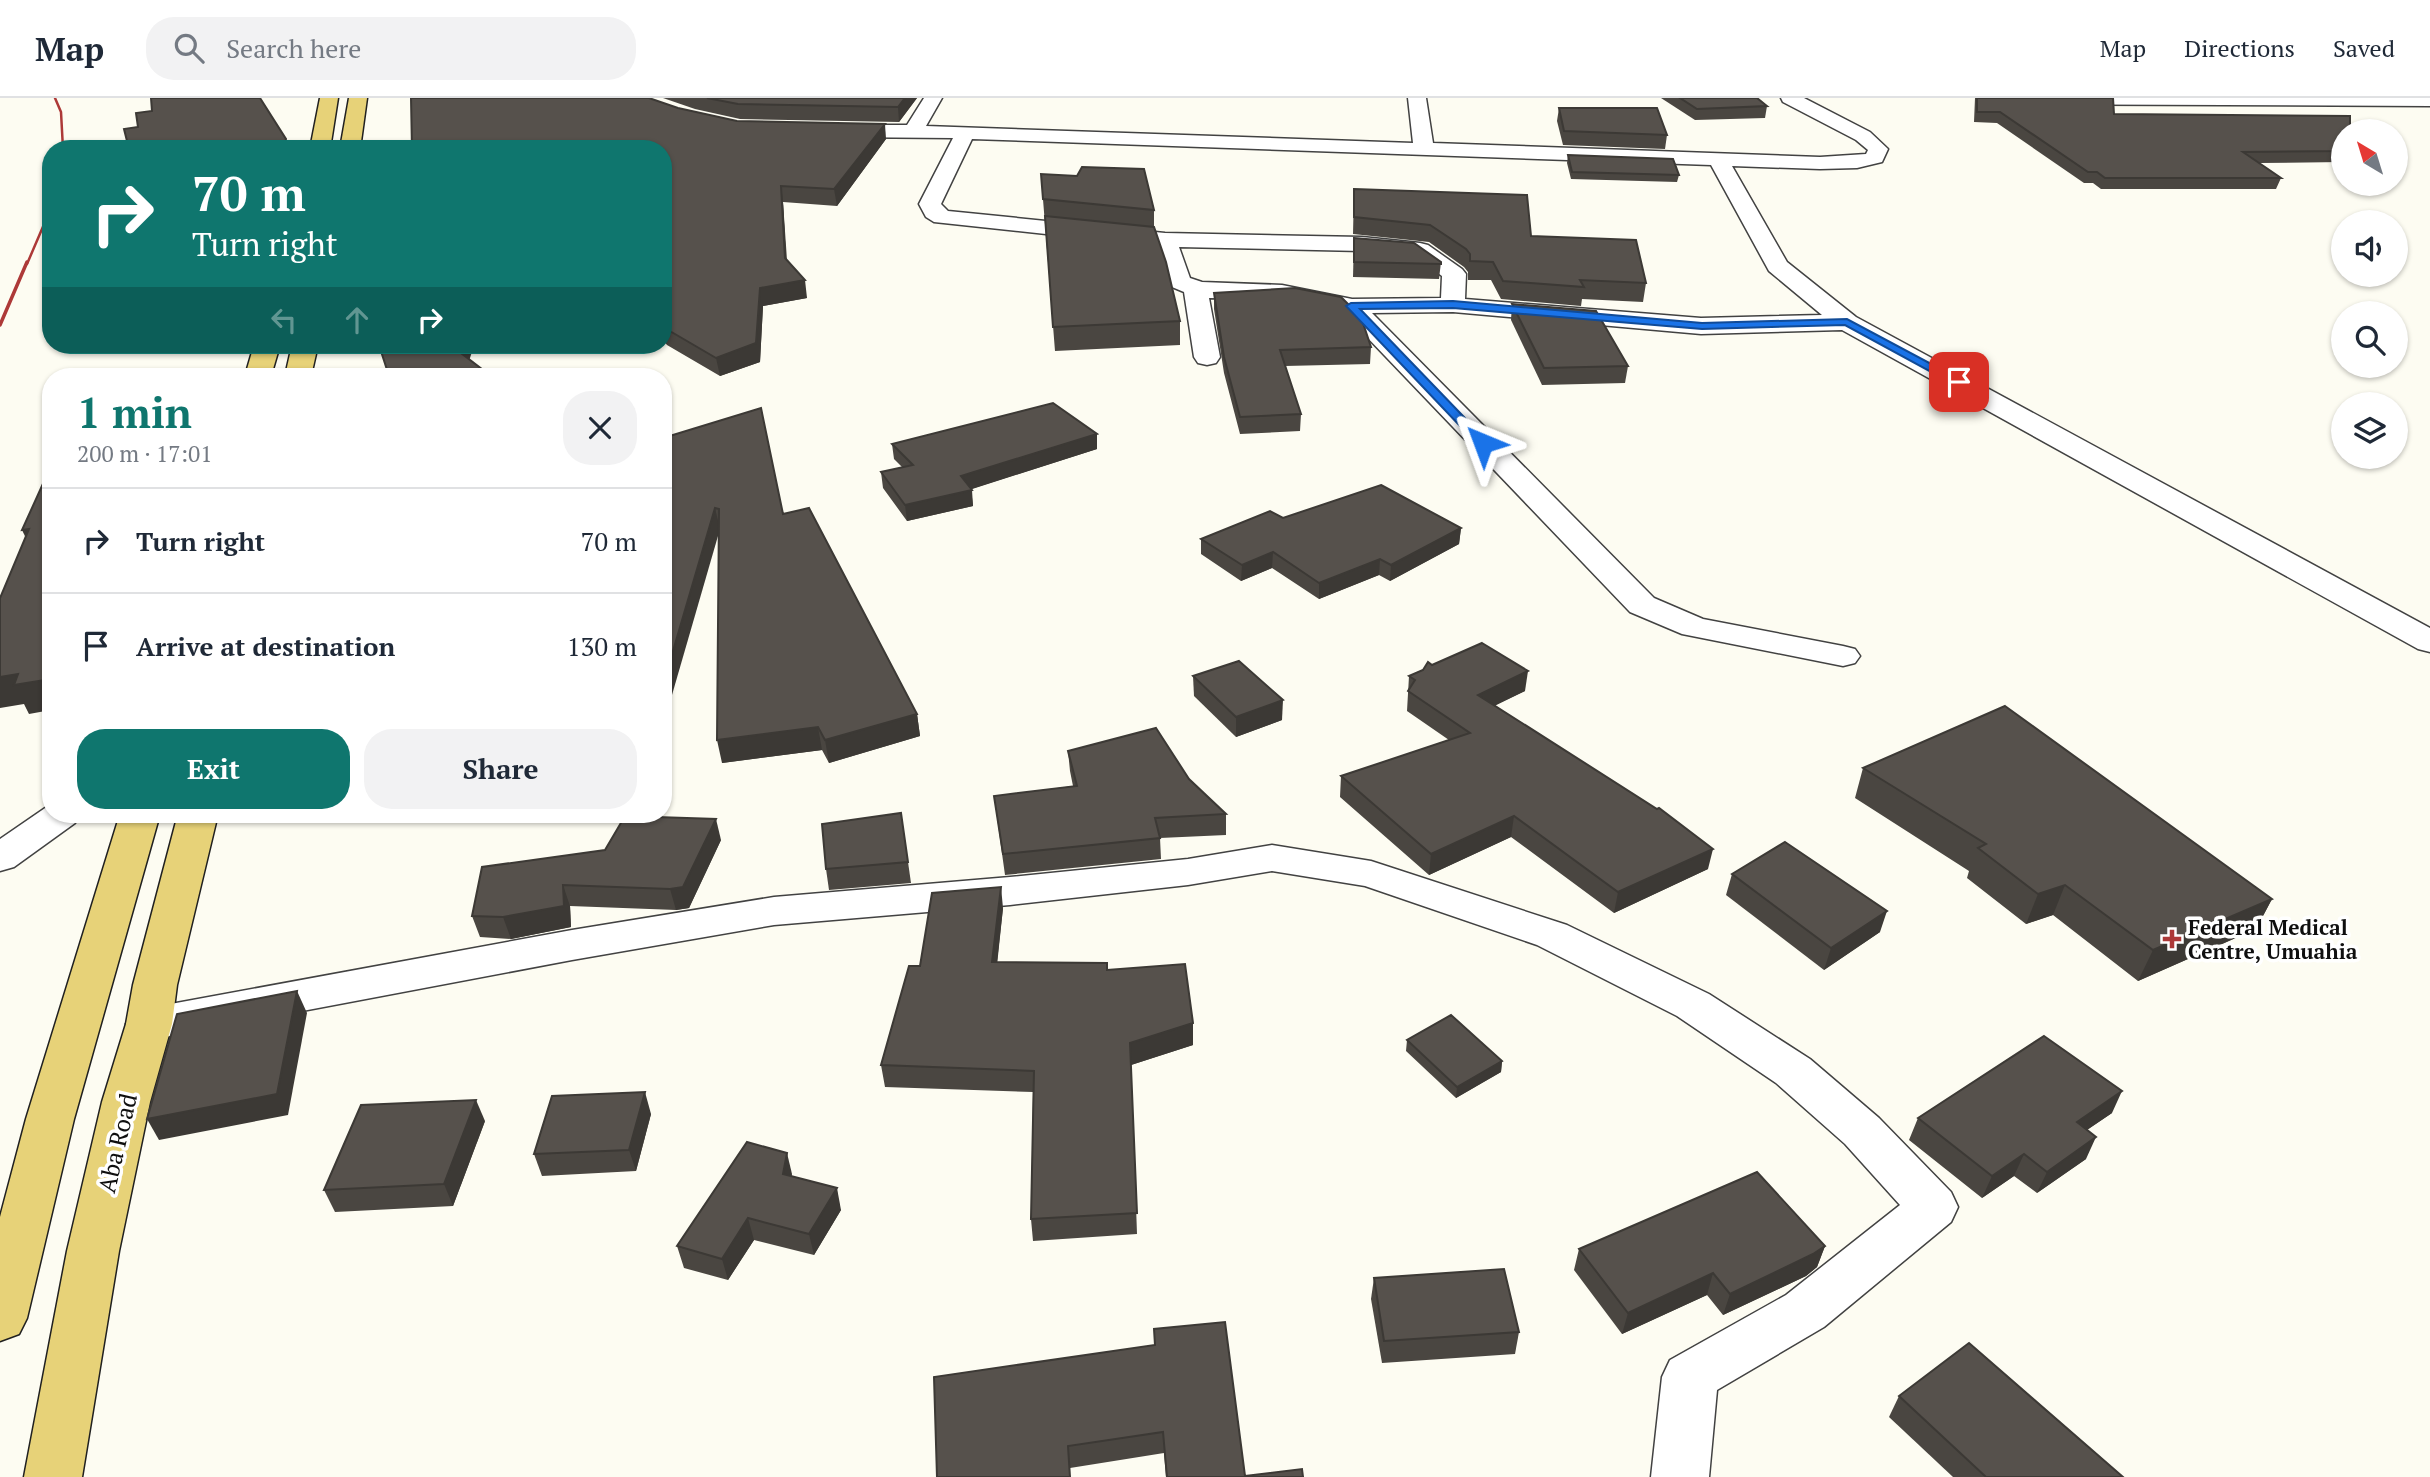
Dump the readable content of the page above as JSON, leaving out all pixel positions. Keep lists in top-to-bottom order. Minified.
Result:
{"streets":{"main road":["Aba Road"]},"places":{"health":["Federal Medical Centre, Umuahia"]},"north":"top left","page":{"header":"Map","search":"Search here","nav":["Map","Directions","Saved"],"turn":["70 m","Turn right"],"heading":["1 min","200 m · 17:01"],"list":[{"name":"Turn right","value":"70 m"},{"name":"Arrive at destination","value":"130 m"}],"buttons":["Exit","Share"]}}
